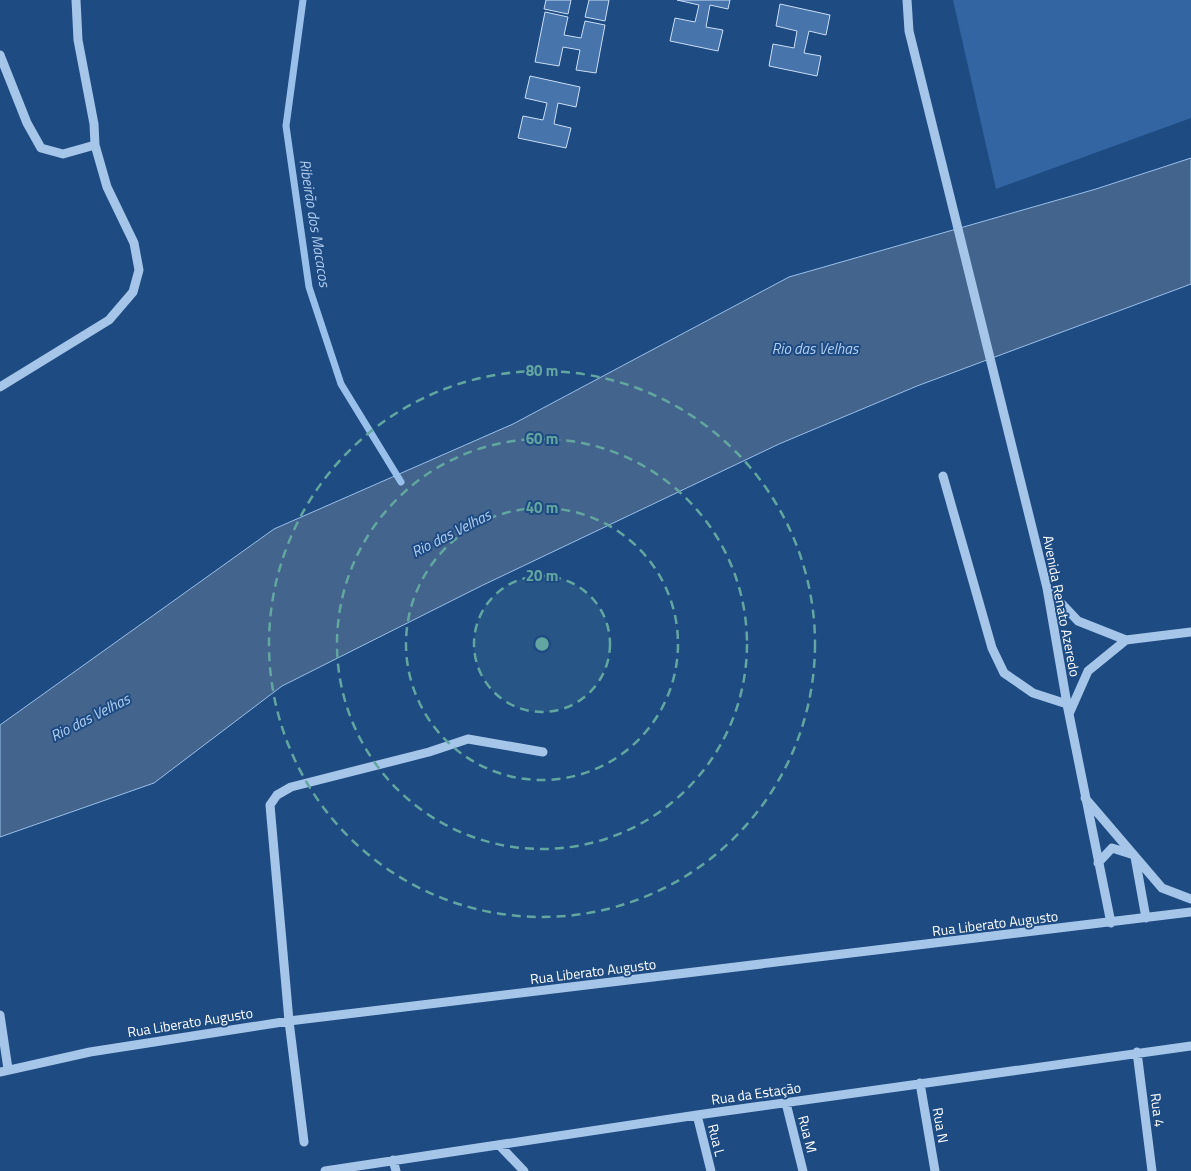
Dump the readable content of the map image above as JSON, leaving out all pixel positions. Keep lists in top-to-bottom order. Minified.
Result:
{"streets":{"street":["Avenida Renato Azeredo","Rua Liberato Augusto","Rua da Estação","Rua 4","Rua N","Rua M","Rua L"]},"crossings":[["Avenida Renato Azeredo","Rua Liberato Augusto"],["Rua da Estação","Rua 4"],["Rua da Estação","Rua N"],["Rua da Estação","Rua M"],["Rua da Estação","Rua L"]],"water":["Ribeirão dos Macacos","Rio das Velhas"],"rings":["80 m","60 m","40 m","20 m"]}
